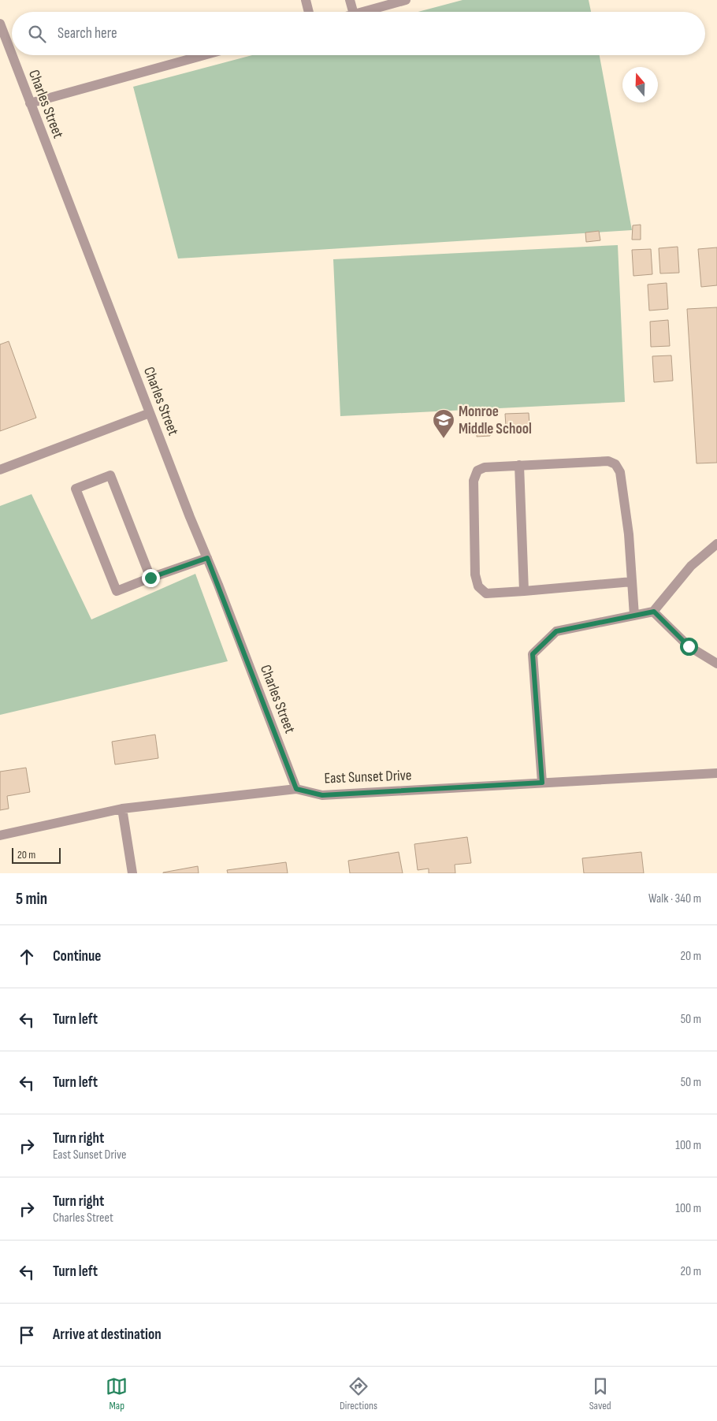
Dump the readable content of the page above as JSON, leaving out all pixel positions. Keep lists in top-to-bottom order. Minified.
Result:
{"streets":{"street":["Charles Street","East Sunset Drive"]},"crossings":[["Charles Street","East Sunset Drive"]],"places":{"school or university":["Monroe Middle School"]},"scale_bar":"20 m","north":"top","page":{"search":"Search here","scale":"20 m","heading":["5 min","Walk · 340 m"],"list":[["Continue","20 m"],["Turn left","50 m"],["Turn left","50 m"],["Turn right","East Sunset Drive","100 m"],["Turn right","Charles Street","100 m"],["Turn left","20 m"],"Arrive at destination"],"nav":["Map","Directions","Saved"]}}
